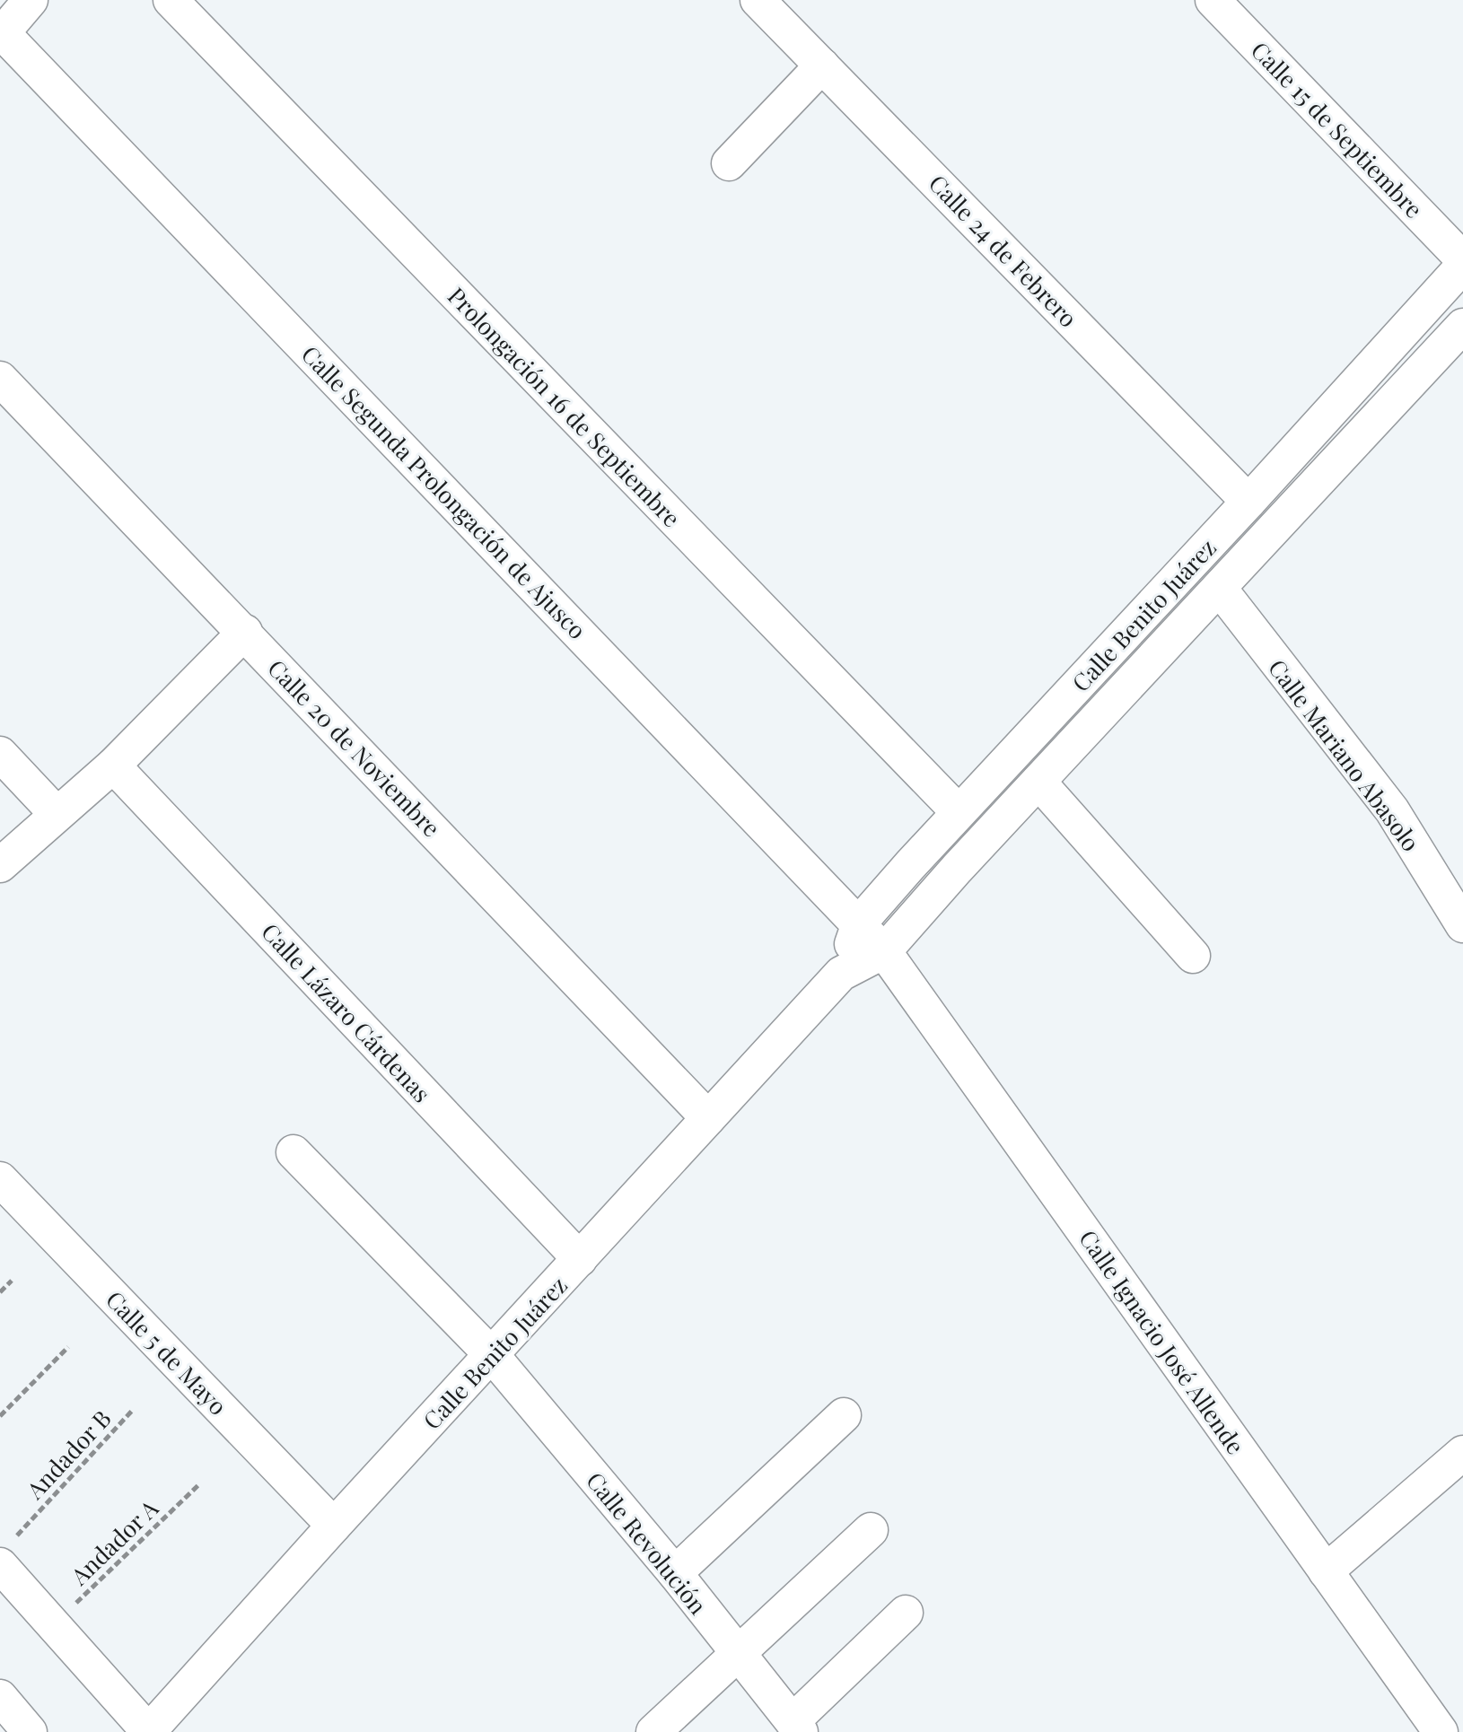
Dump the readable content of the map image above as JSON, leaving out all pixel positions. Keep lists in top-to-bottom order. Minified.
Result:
{"streets":{"street":["Calle 15 de Septiembre","Calle 24 de Febrero","Prolongación 16 de Septiembre","Calle Segunda Prolongación de Ajusco","Calle Benito Juárez","Calle 20 de Noviembre","Calle Mariano Abasolo","Calle Lázaro Cárdenas","Calle Ignacio José Allende","Calle 5 de Mayo","Calle Revolución"],"path":["Andador B","Andador A"]},"crossings":[["Calle 24 de Febrero","Calle Benito Juárez"],["Prolongación 16 de Septiembre","Calle Benito Juárez"],["Calle Segunda Prolongación de Ajusco","Calle Benito Juárez"],["Calle Segunda Prolongación de Ajusco","Calle Ignacio José Allende"],["Calle Benito Juárez","Calle 20 de Noviembre"],["Calle Benito Juárez","Calle Mariano Abasolo"],["Calle Benito Juárez","Calle Lázaro Cárdenas"],["Calle Benito Juárez","Calle Ignacio José Allende"],["Calle Benito Juárez","Calle 5 de Mayo"],["Calle Benito Juárez","Calle Revolución"]]}
